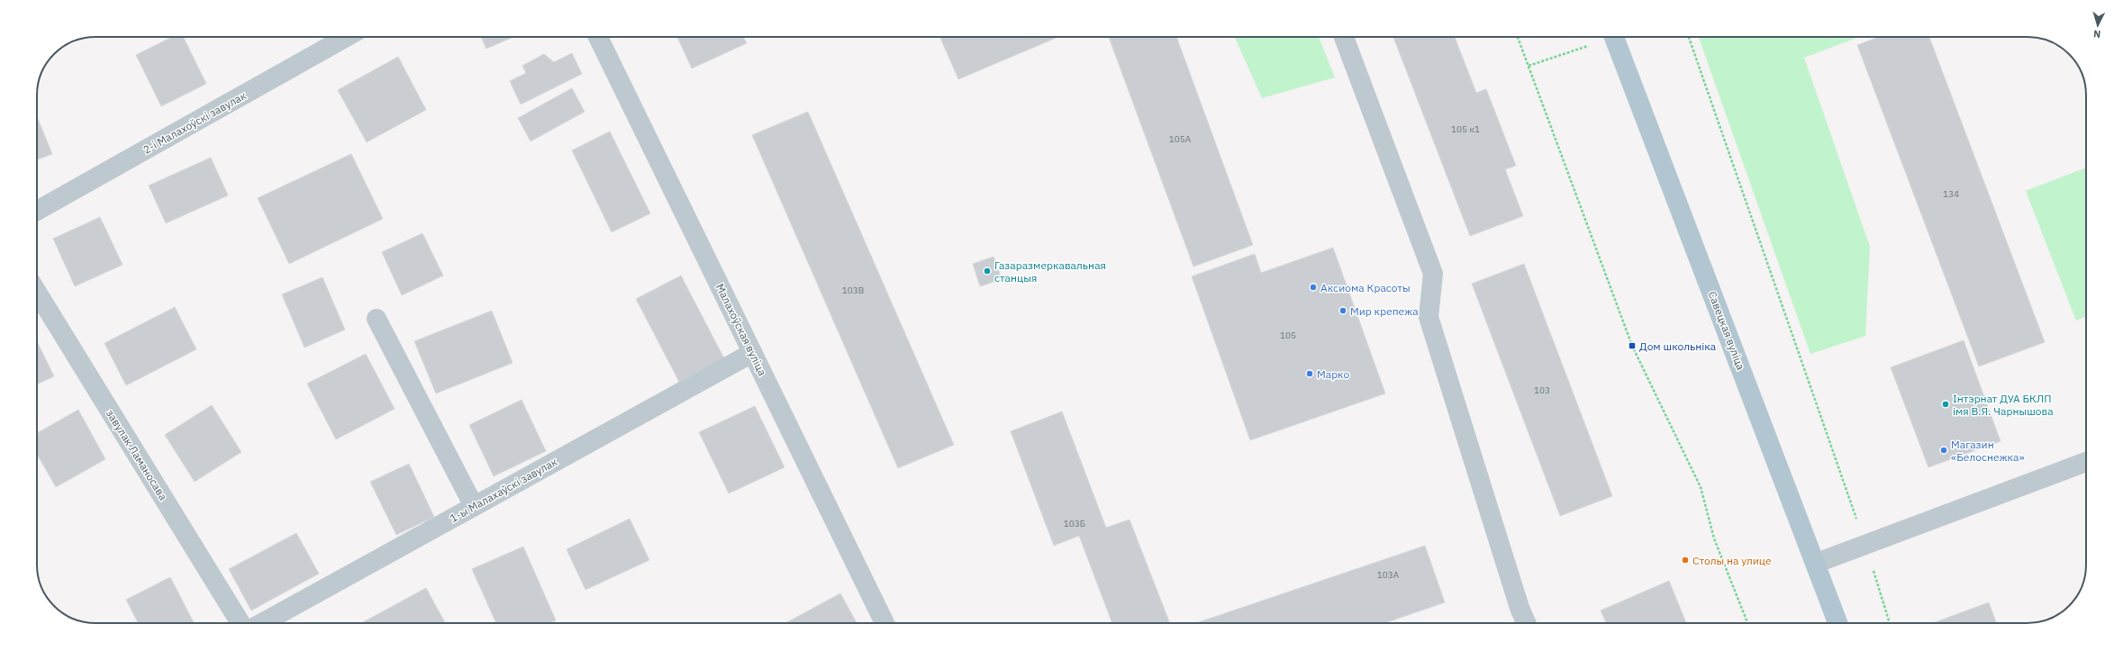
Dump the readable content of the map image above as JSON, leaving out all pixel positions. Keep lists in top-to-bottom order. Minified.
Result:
{"streets":{"main road":["Савецкая вуліца"],"street":["2-і Малахоўскі завулак","Малахоўская вуліца","завулак Ламаносава","1-ы Малахаўскі завулак"]},"crossings":[["Малахоўская вуліца","1-ы Малахаўскі завулак"]],"places":{"other":["Газаразмеркавальная станцыя","Аксиома Красоты","Мир крепежа","Марко","Інтэрнат ДУА БКЛП імя В.Я. Чарнышова","Магазин «Белоснежка»","Столы на улице"],"transit":["Дом школьніка"]},"house_numbers":["105 к1","105А","134","103В","105","103","103Б","103А"],"north":"bottom"}
